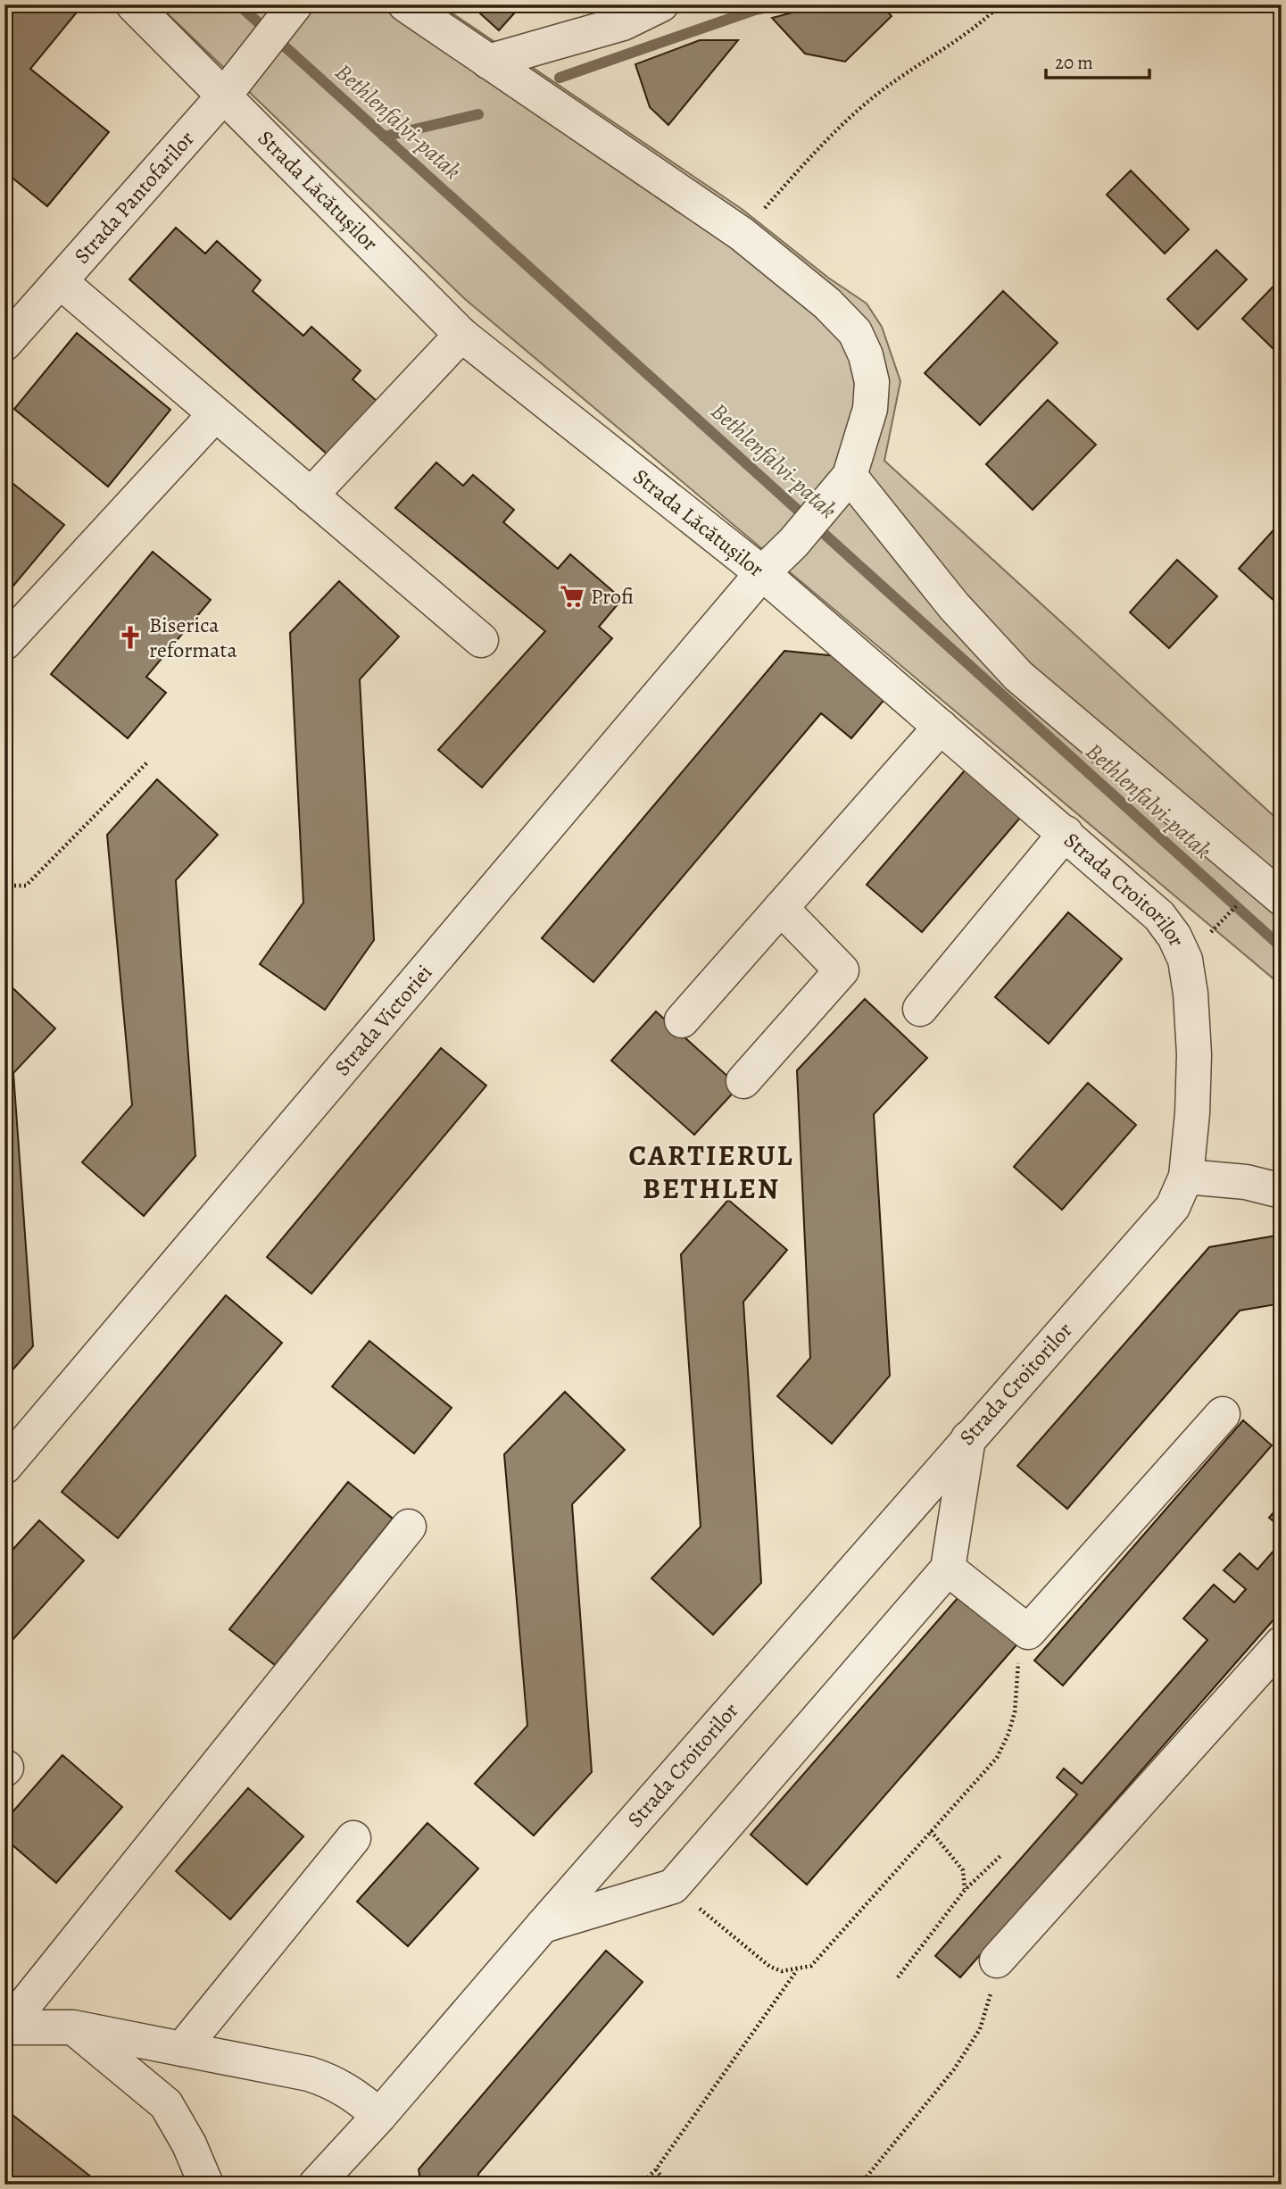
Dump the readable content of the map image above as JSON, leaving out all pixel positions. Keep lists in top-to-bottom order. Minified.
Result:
{"streets":{"street":["Strada Lăcătușilor","Strada Pantofarilor","Strada Croitorilor","Strada Victoriei"]},"crossings":[["Strada Lăcătușilor","Strada Pantofarilor"],["Strada Lăcătușilor","Strada Croitorilor"],["Strada Lăcătușilor","Strada Victoriei"],["Strada Croitorilor","Strada Victoriei"]],"districts":["CARTIERUL BETHLEN"],"water":["Bethlenfalvi-patak"],"places":{"supermarket":["Profi"],"church":["Biserica reformata"]},"scale_bar":"20 m"}
